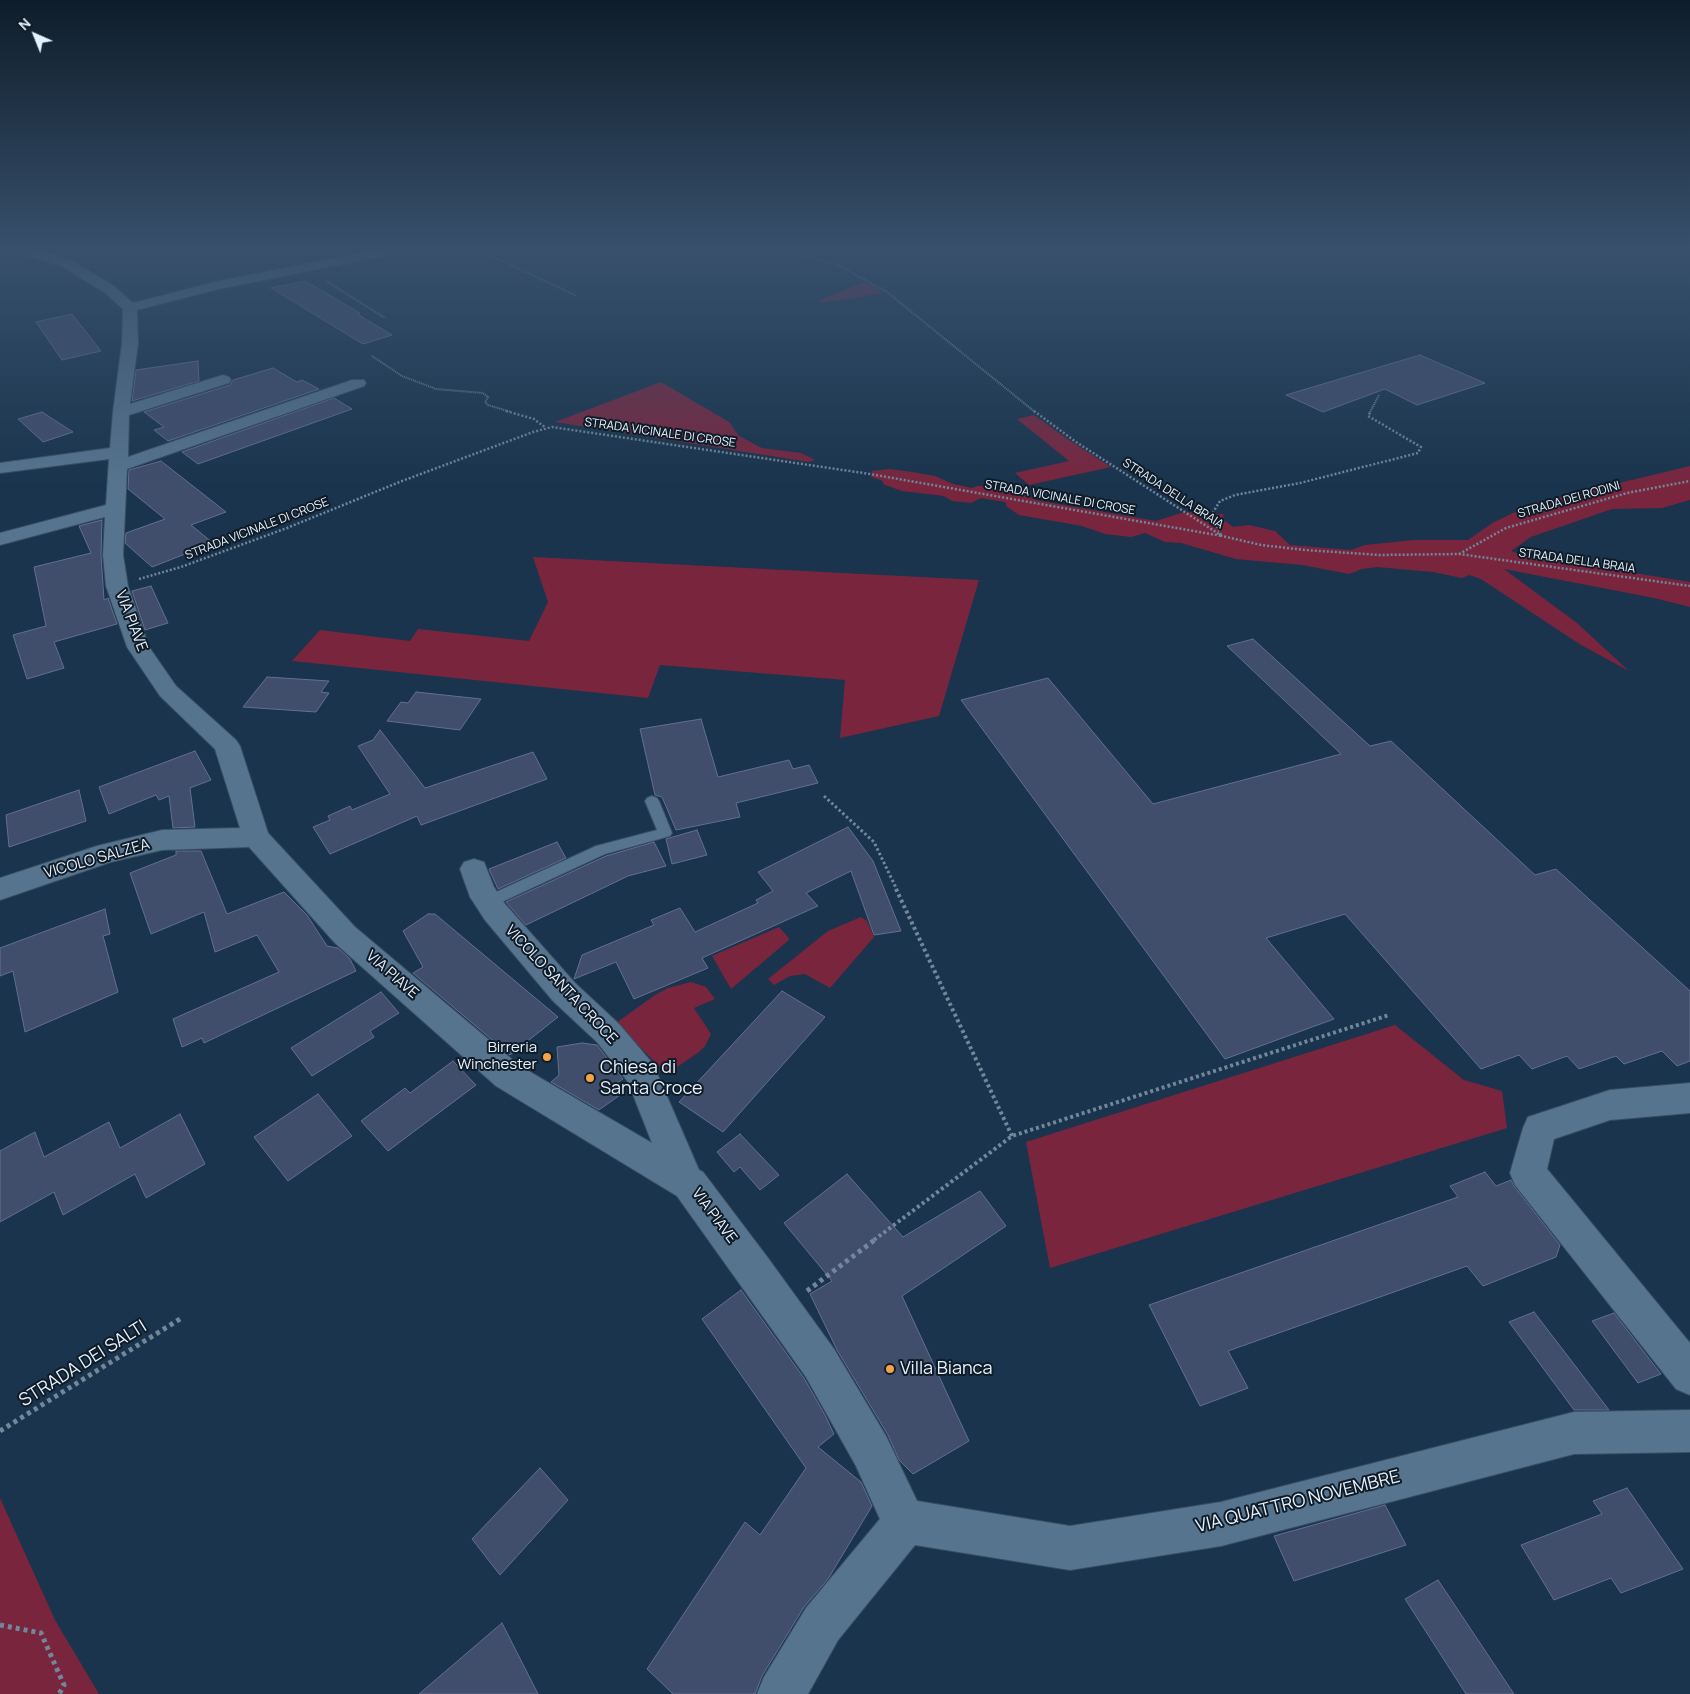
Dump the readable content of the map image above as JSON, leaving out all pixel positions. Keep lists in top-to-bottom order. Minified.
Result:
{"streets":{"street":["VIA PIAVE","VICOLO SALZEA","VICOLO SANTA CROCE","VIA QUATTRO NOVEMBRE"],"path":["STRADA VICINALE DI CROSE","STRADA DELLA BRAIA","STRADA DEI RODINI","STRADA DEI SALTI"]},"crossings":[["STRADA VICINALE DI CROSE","STRADA DELLA BRAIA"],["STRADA VICINALE DI CROSE","VIA PIAVE"],["STRADA DELLA BRAIA","STRADA DEI RODINI"],["VIA PIAVE","VICOLO SALZEA"],["VIA PIAVE","VICOLO SANTA CROCE"],["VIA PIAVE","VIA QUATTRO NOVEMBRE"]],"places":["Birreria Winchester","Chiesa di Santa Croce","Villa Bianca"],"north":"top left"}
